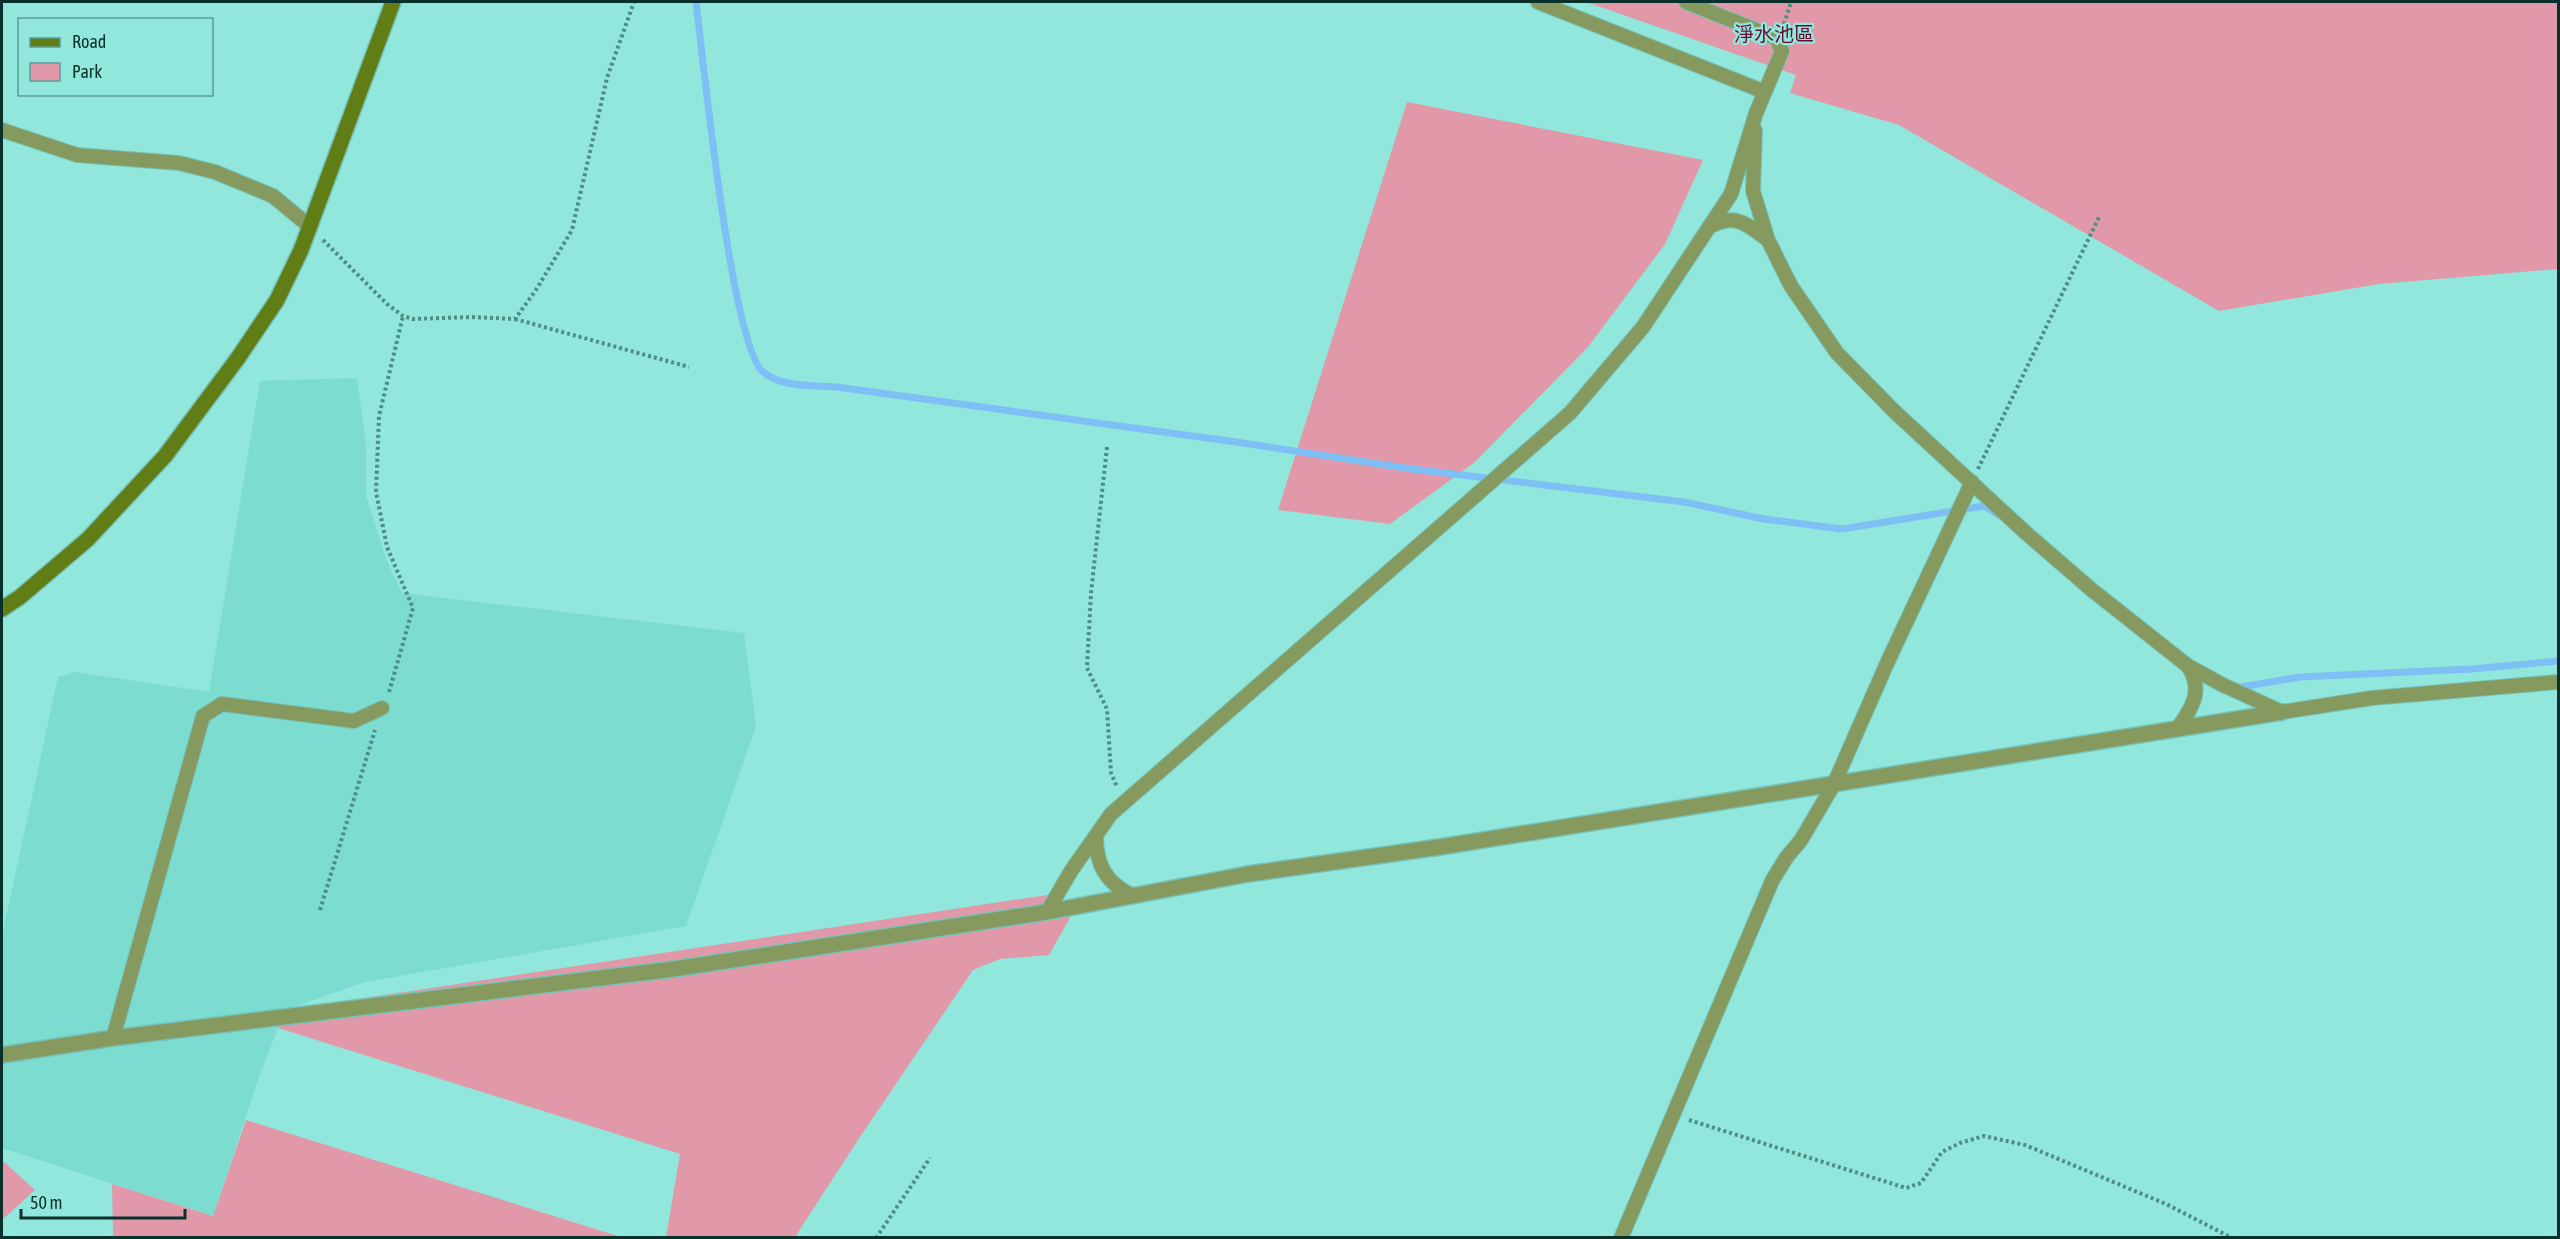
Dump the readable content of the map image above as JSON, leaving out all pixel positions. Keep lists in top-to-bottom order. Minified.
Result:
{"parks":["淨水池區"],"legend":["Road","Park"],"scale_bar":"50 m"}
